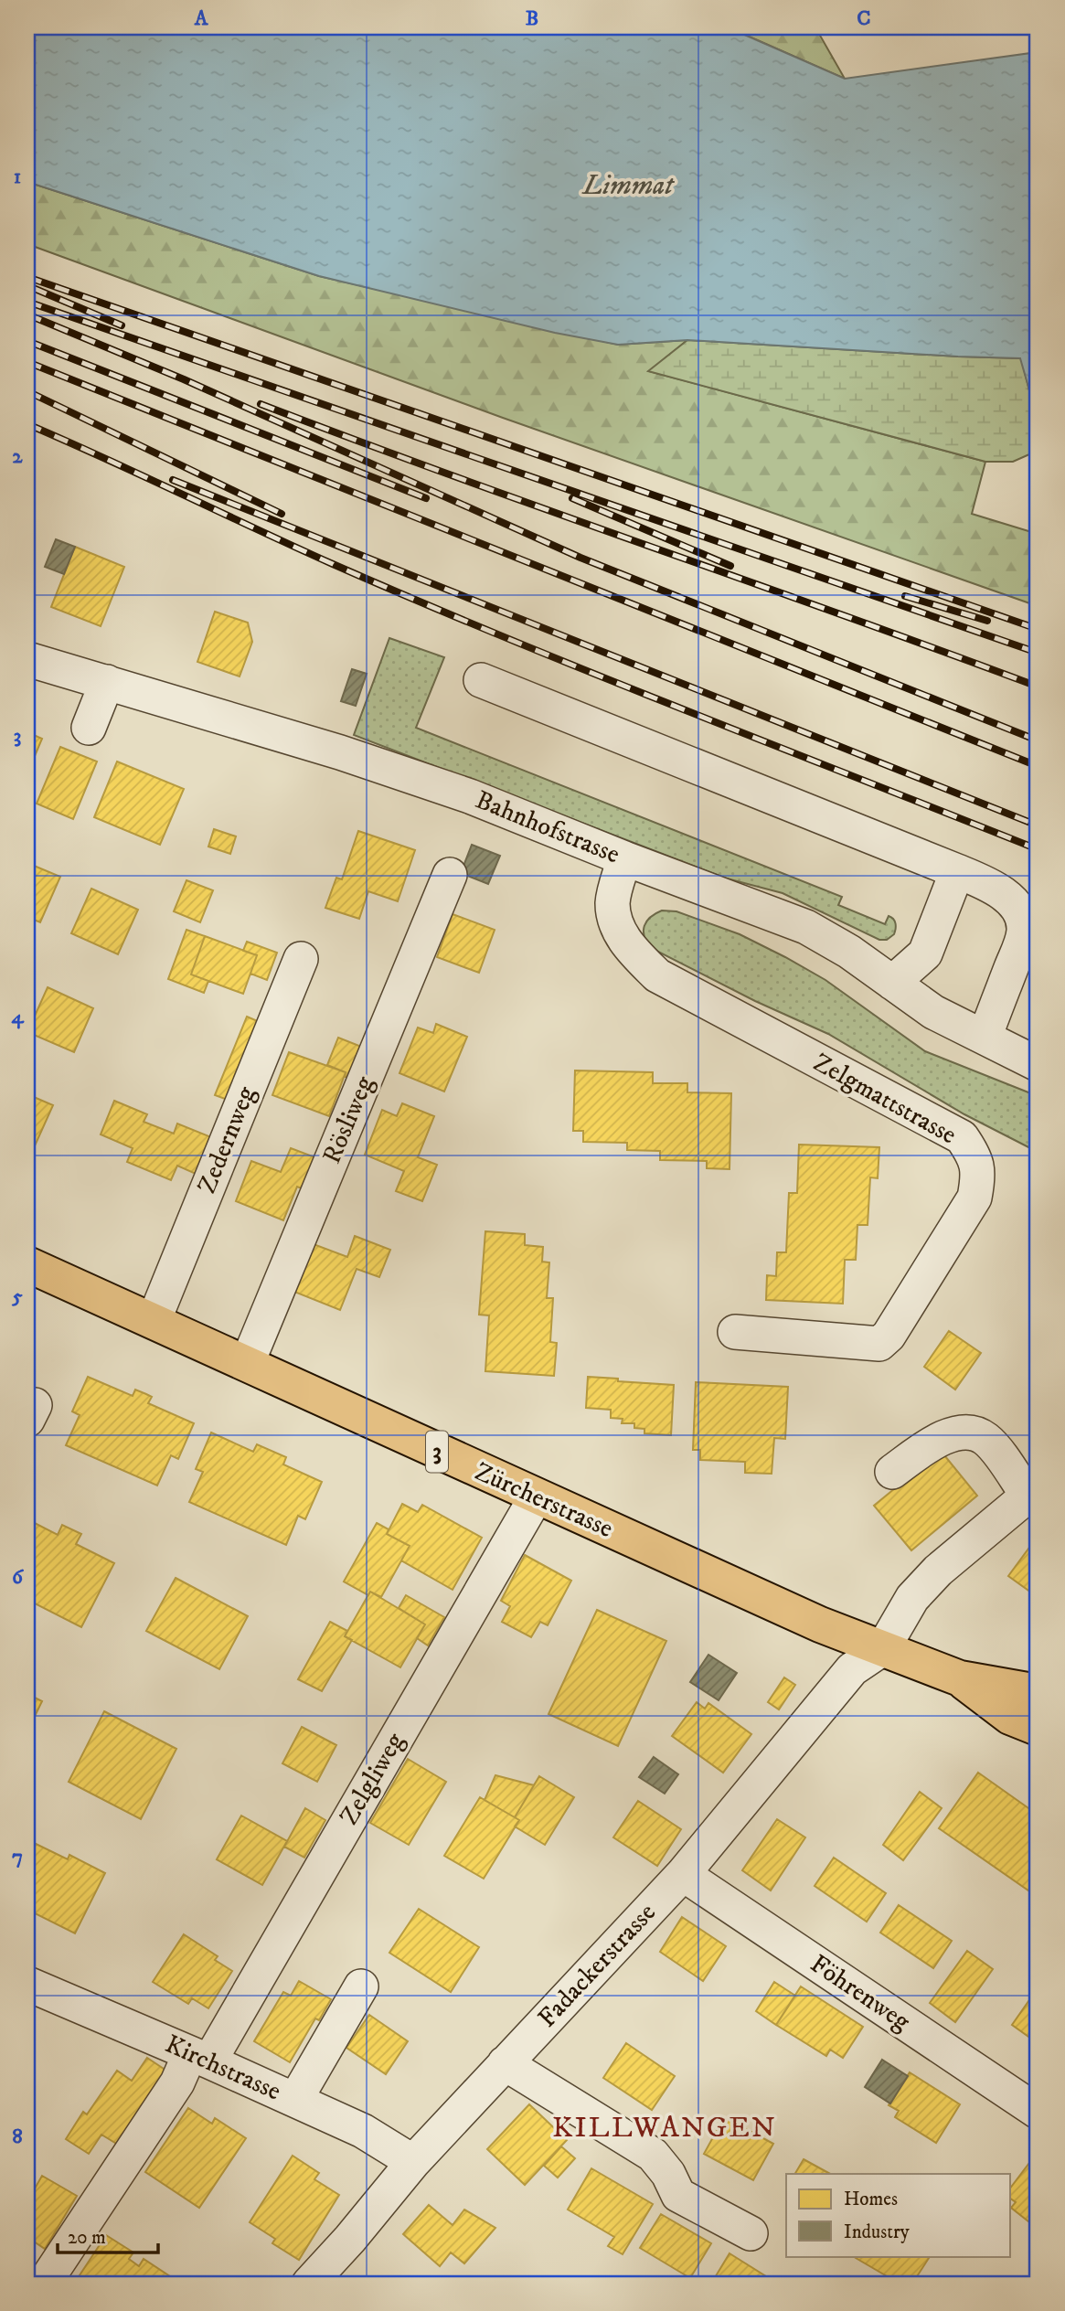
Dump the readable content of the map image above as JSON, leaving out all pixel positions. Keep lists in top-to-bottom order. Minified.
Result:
{"streets":{"main road":["3","Zürcherstrasse"],"street":["Bahnhofstrasse","Zelgmattstrasse","Rösliweg","Zedernweg","Zelgliweg","Fadackerstrasse","Föhrenweg","Kirchstrasse"]},"crossings":[["Bahnhofstrasse","Zelgmattstrasse"],["Rösliweg","Zürcherstrasse"],["Zedernweg","Zürcherstrasse"],["Zürcherstrasse","Zelgliweg"],["Zürcherstrasse","Fadackerstrasse"],["Zelgliweg","Kirchstrasse"],["Fadackerstrasse","Föhrenweg"],["Fadackerstrasse","Kirchstrasse"]],"districts":["KILLWANGEN"],"water":["Limmat"],"legend":["Homes","Industry"],"scale_bar":"20 m","grid":{"columns":["A","B","C"],"rows":["1","2","3","4","5","6","7","8"]}}
